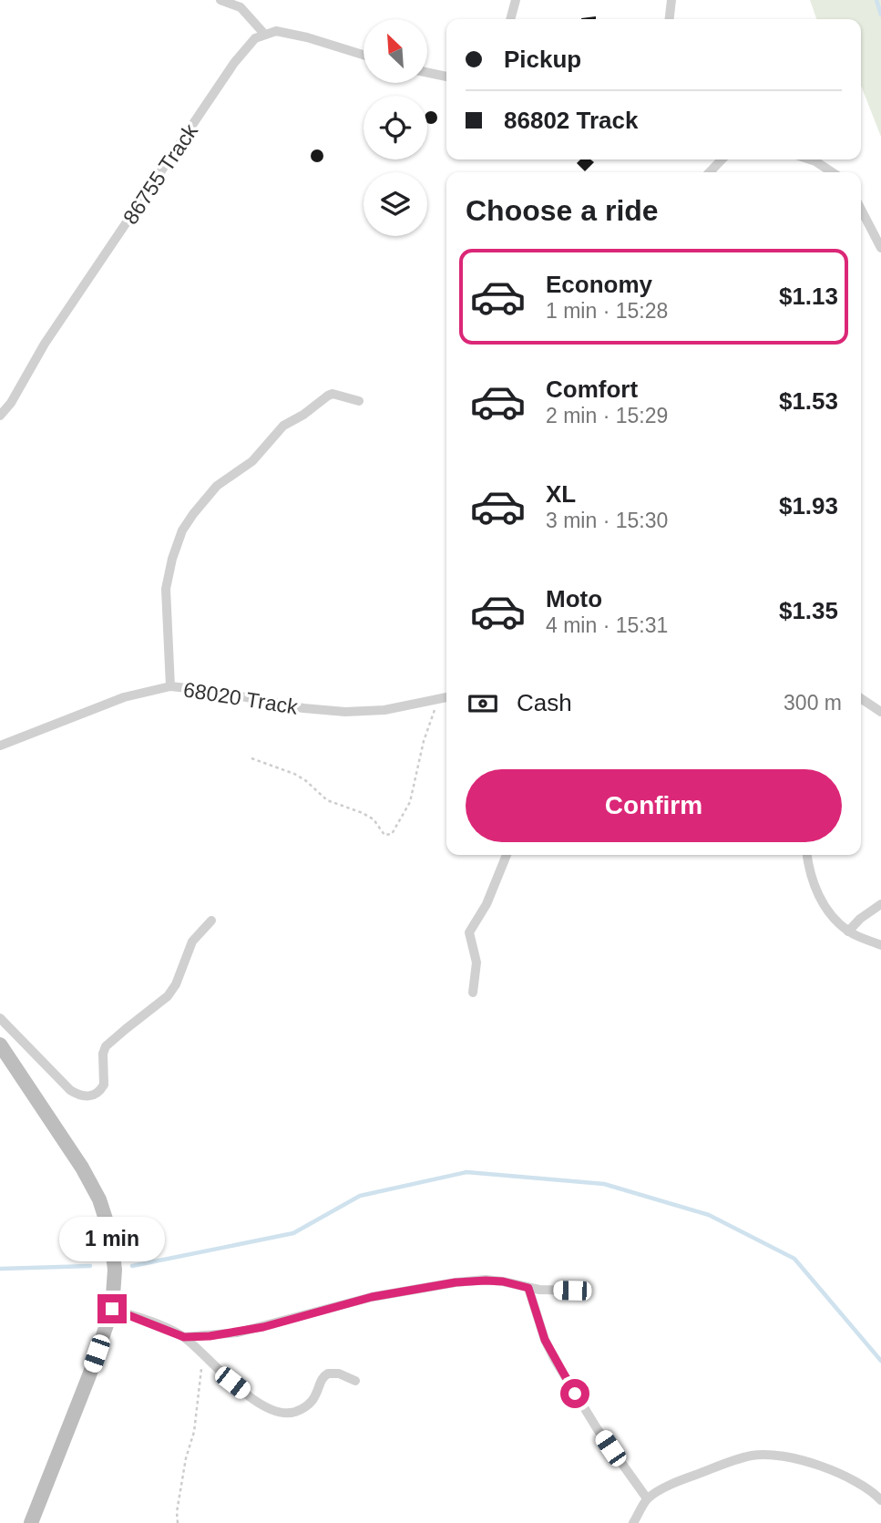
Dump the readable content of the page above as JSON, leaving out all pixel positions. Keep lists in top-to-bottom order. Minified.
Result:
{"streets":{"street":["86755 Track","68020 Track"]},"north":"top left","page":{"banner":["Pickup","86802 Track"],"heading":"Choose a ride","list":[{"name":"Economy","note":"1 min · 15:28","value":"$1.13"},{"name":"Comfort","note":"2 min · 15:29","value":"$1.53"},{"name":"XL","note":"3 min · 15:30","value":"$1.93"},{"name":"Moto","note":"4 min · 15:31","value":"$1.35"}],"pay":["Cash","300 m"],"buttons":"Confirm","bubble":"1 min"}}
